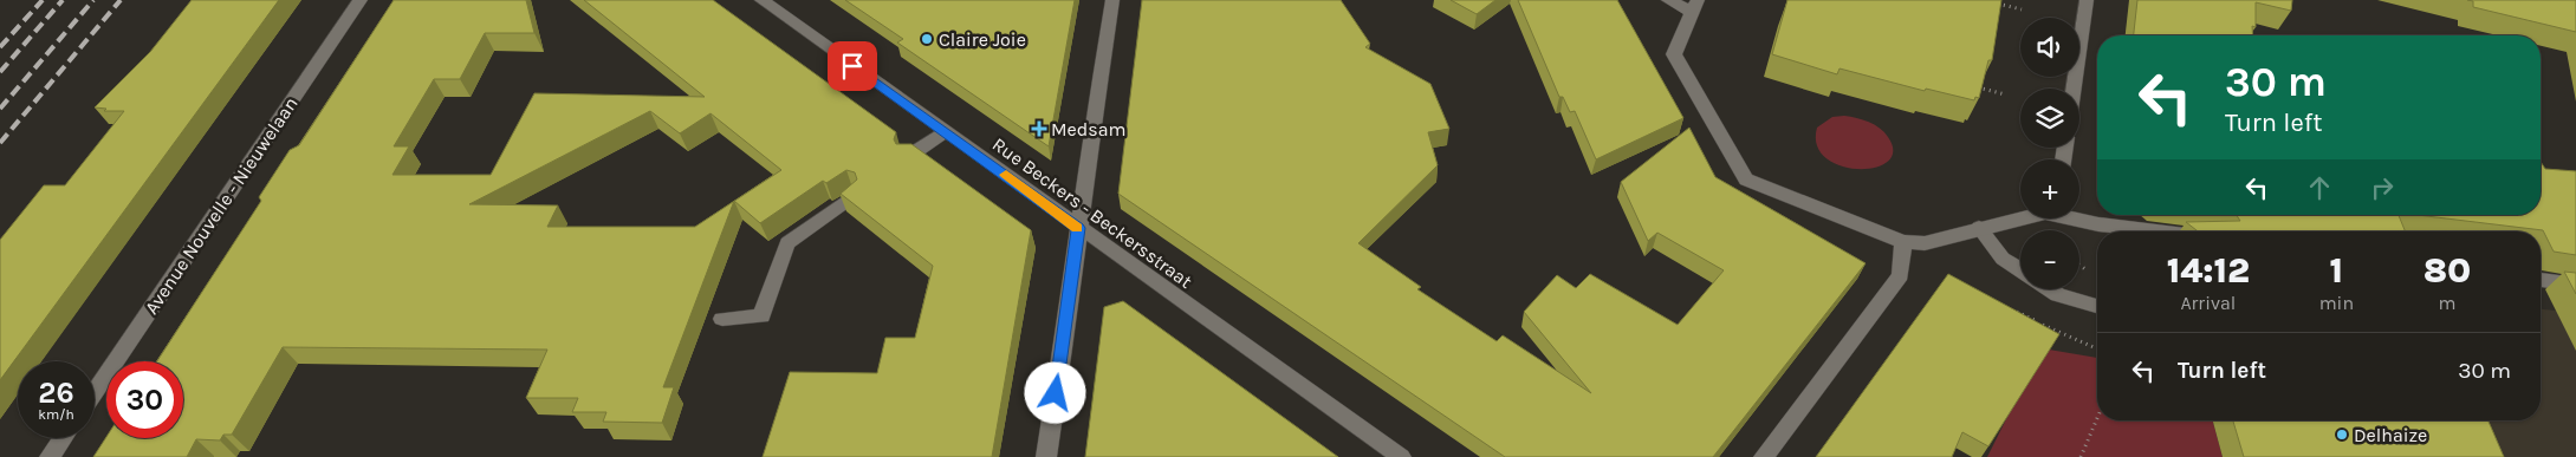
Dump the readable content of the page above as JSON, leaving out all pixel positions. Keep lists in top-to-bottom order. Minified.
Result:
{"streets":{"street":["Avenue Nouvelle - Nieuwelaan","Rue Beckers - Beckersstraat"]},"places":{"other":["Claire Joie","Delhaize"],"health":["Medsam"]},"page":{"map_buttons":["+","−"],"turn":["30 m","Turn left"],"eta":["14:12","Arrival","1","min","80","m"],"list":[{"name":"Turn left","value":"30 m"}],"speed":"26 km/h","limit":"30"}}
